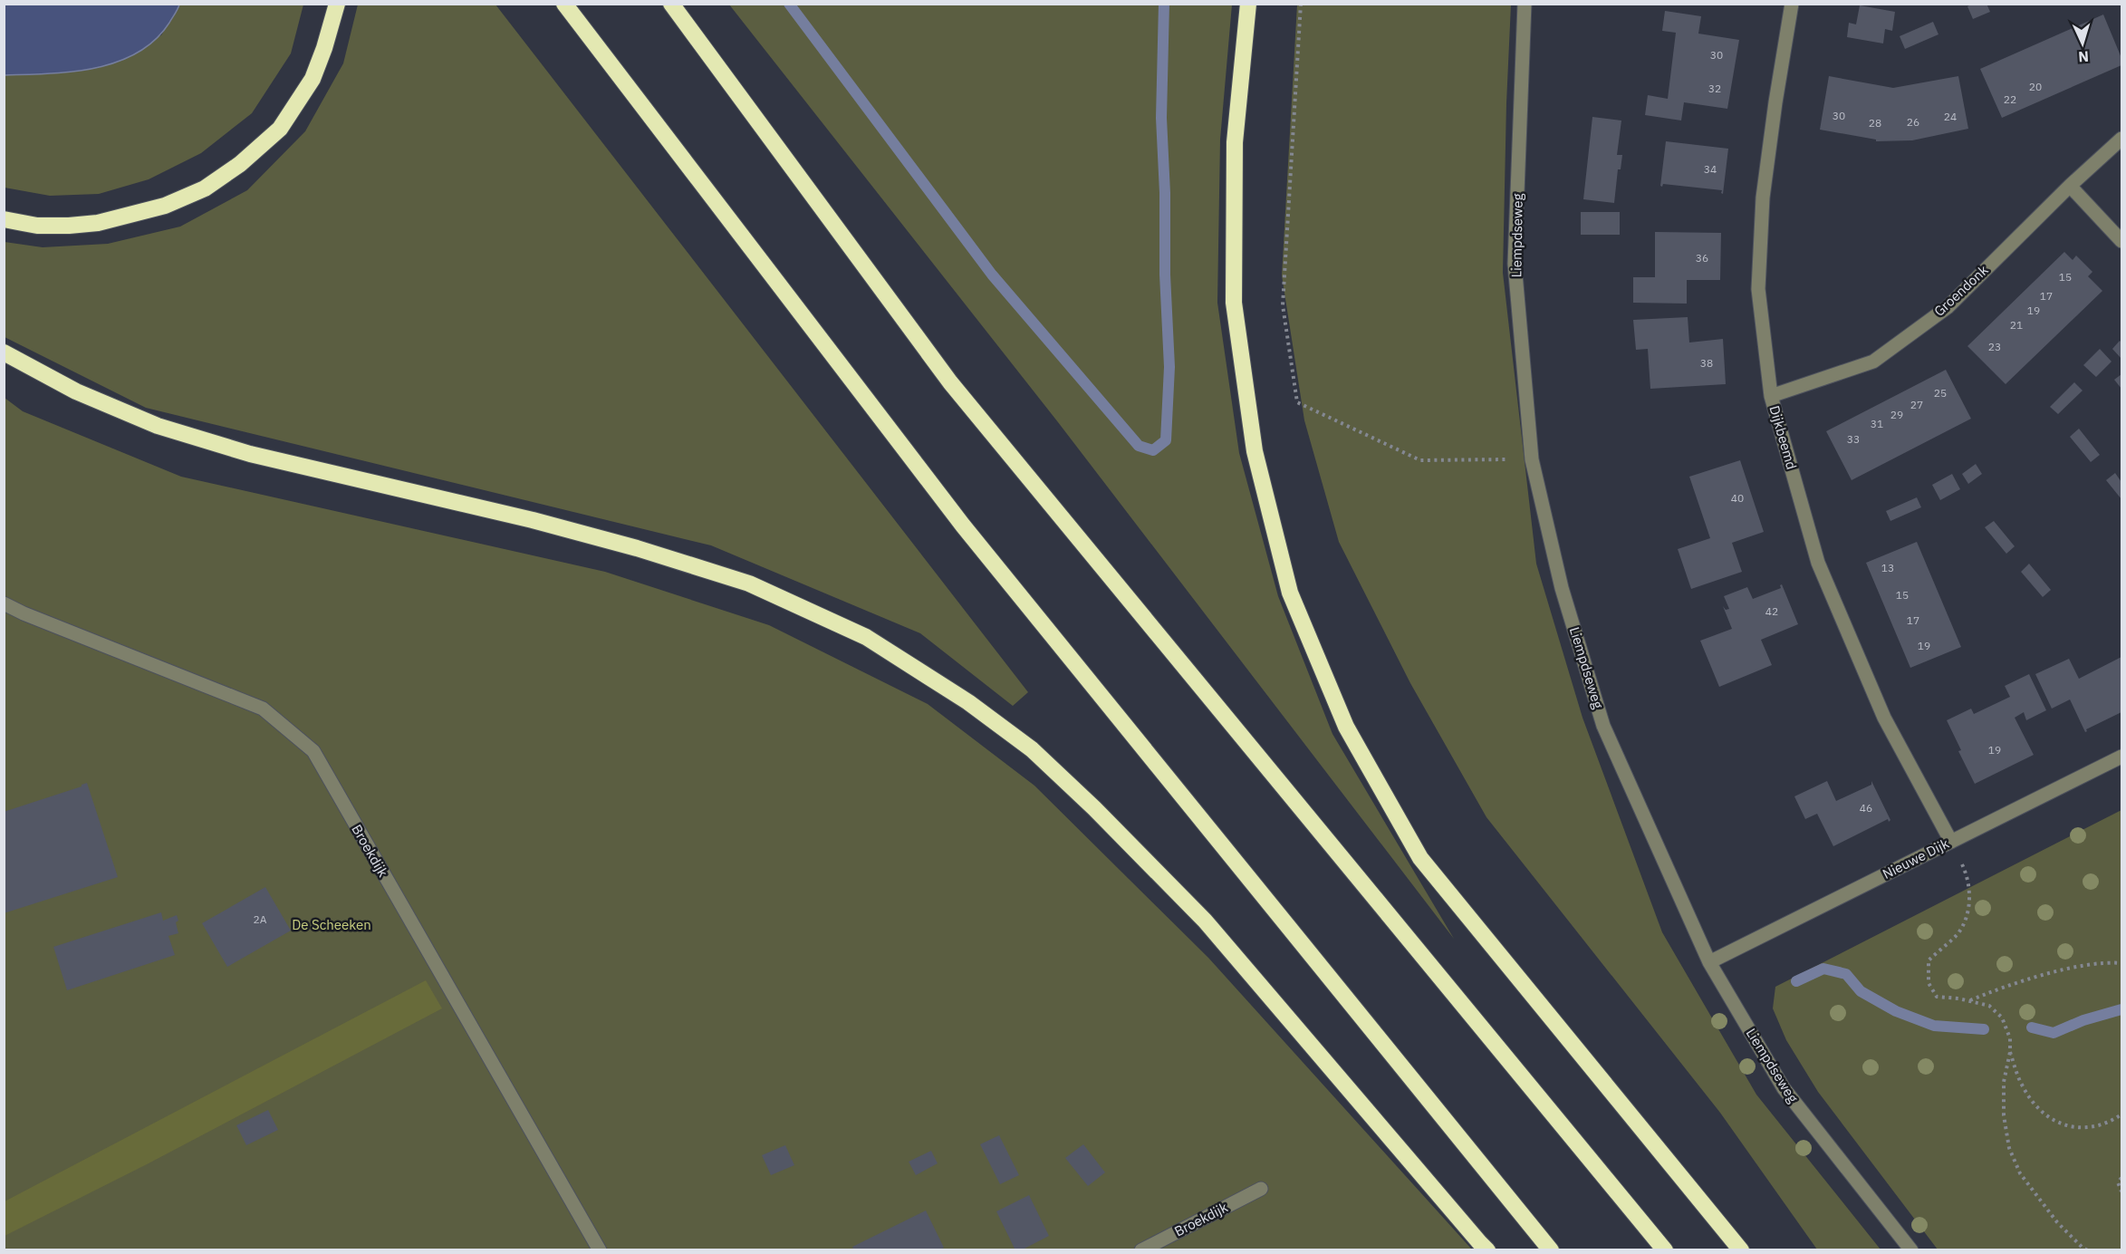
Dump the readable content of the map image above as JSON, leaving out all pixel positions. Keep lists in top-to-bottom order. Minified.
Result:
{"streets":{"street":["Liempdseweg","Groendonk","Dijkbeemd","Broekdijk","Nieuwe Dijk"]},"crossings":[["Liempdseweg","Nieuwe Dijk"],["Groendonk","Dijkbeemd"],["Dijkbeemd","Nieuwe Dijk"]],"parks":["De Scheeken"],"house_numbers":["30","20","32","22","30","24","26","28","34","36","15","17","19","21","23","38","25","27","29","31","33","40","13","15","42","17","19","19","46","2A"],"north":"bottom"}
